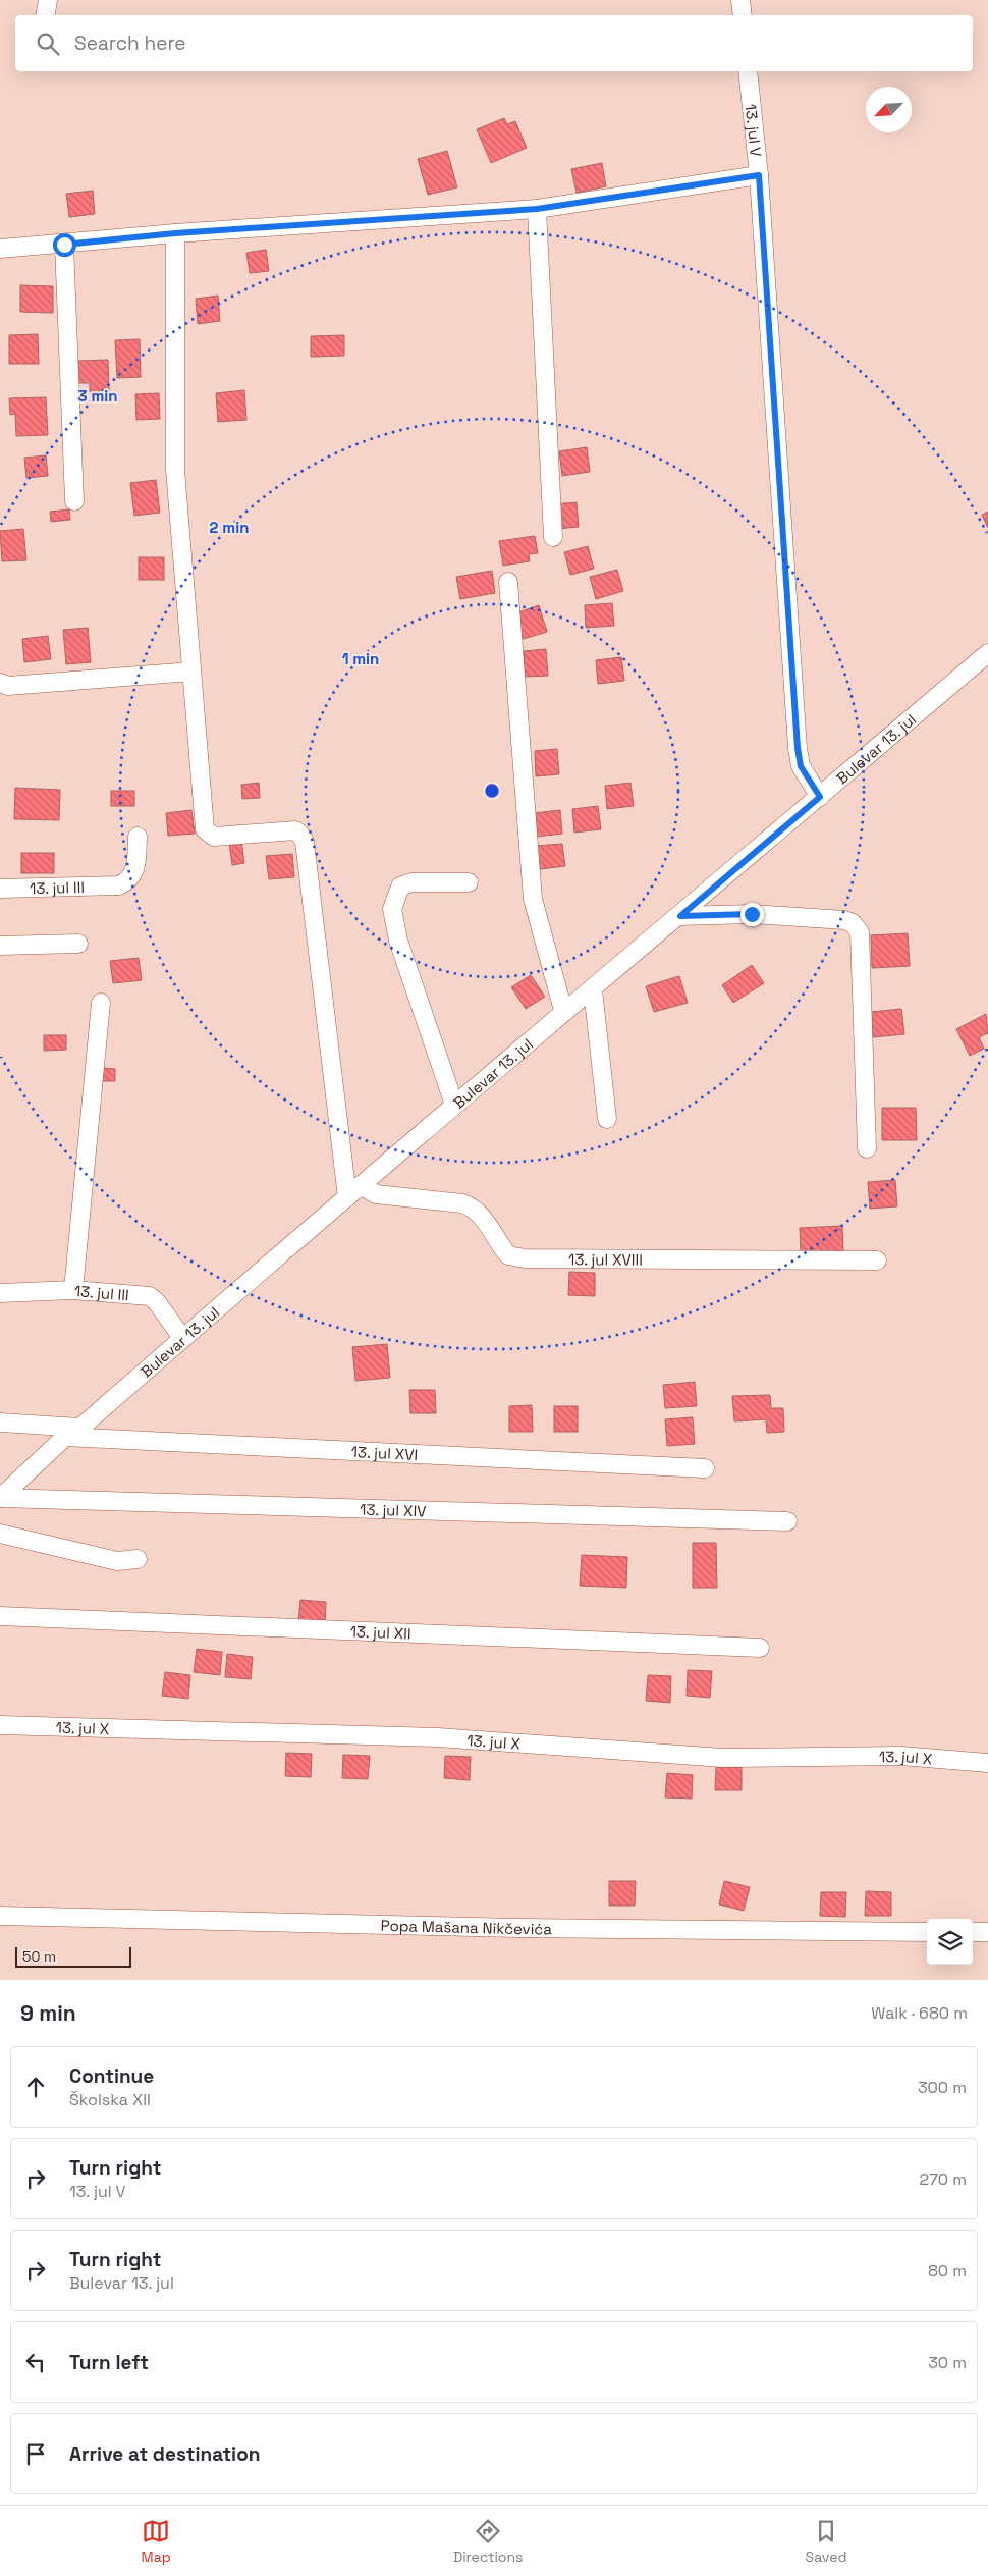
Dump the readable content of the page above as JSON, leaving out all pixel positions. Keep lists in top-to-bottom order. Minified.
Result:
{"streets":{"street":["13. jul V","Bulevar 13. jul","13. jul III","13. jul XVIII","13. jul XVI","13. jul XIV","13. jul XII","13. jul X","Popa Mašana Nikčevića"]},"crossings":[["13. jul V","Bulevar 13. jul"],["Bulevar 13. jul","13. jul III"],["Bulevar 13. jul","13. jul XVIII"],["Bulevar 13. jul","13. jul XVI"],["Bulevar 13. jul","13. jul XIV"]],"scale_bar":"50 m","north":"bottom left","page":{"search":"Search here","scale":"50 m","heading":["9 min","Walk · 680 m"],"list":[["Continue","Školska XII","300 m"],["Turn right","13. jul V","270 m"],["Turn right","Bulevar 13. jul","80 m"],["Turn left","30 m"],"Arrive at destination"],"nav":["Map","Directions","Saved"]},"rings":["3 min","2 min","1 min"]}
